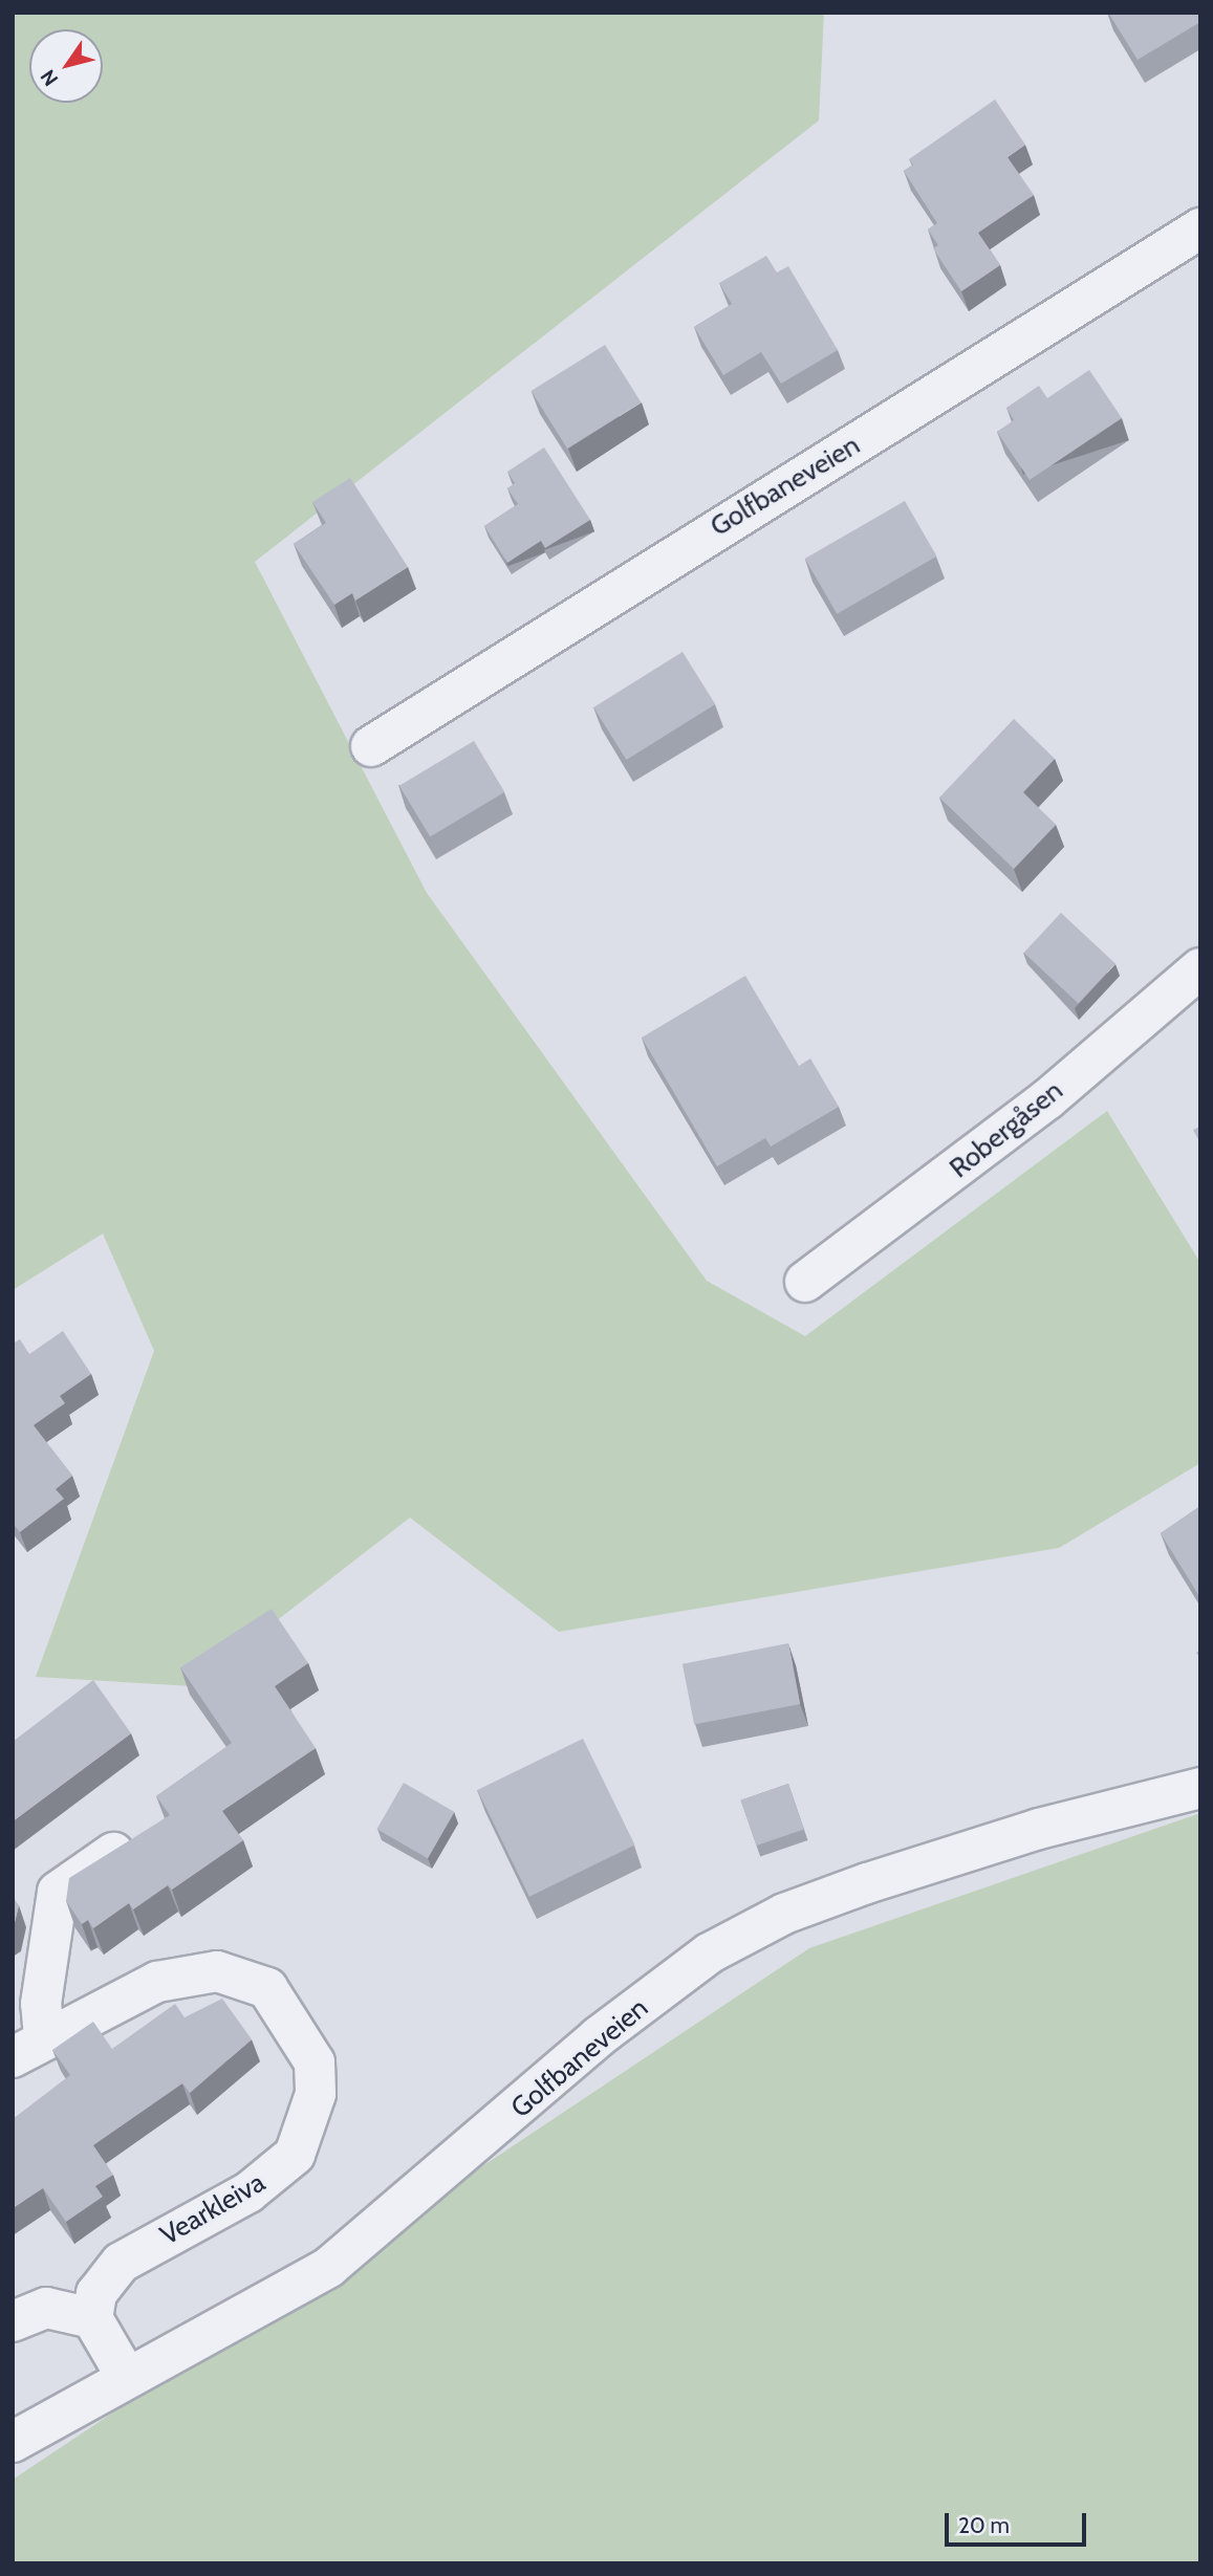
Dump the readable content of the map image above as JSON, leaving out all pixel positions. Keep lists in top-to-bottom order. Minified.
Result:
{"streets":{"street":["Golfbaneveien","Robergåsen","Vearkleiva"]},"scale_bar":"20 m","north":"bottom left"}
